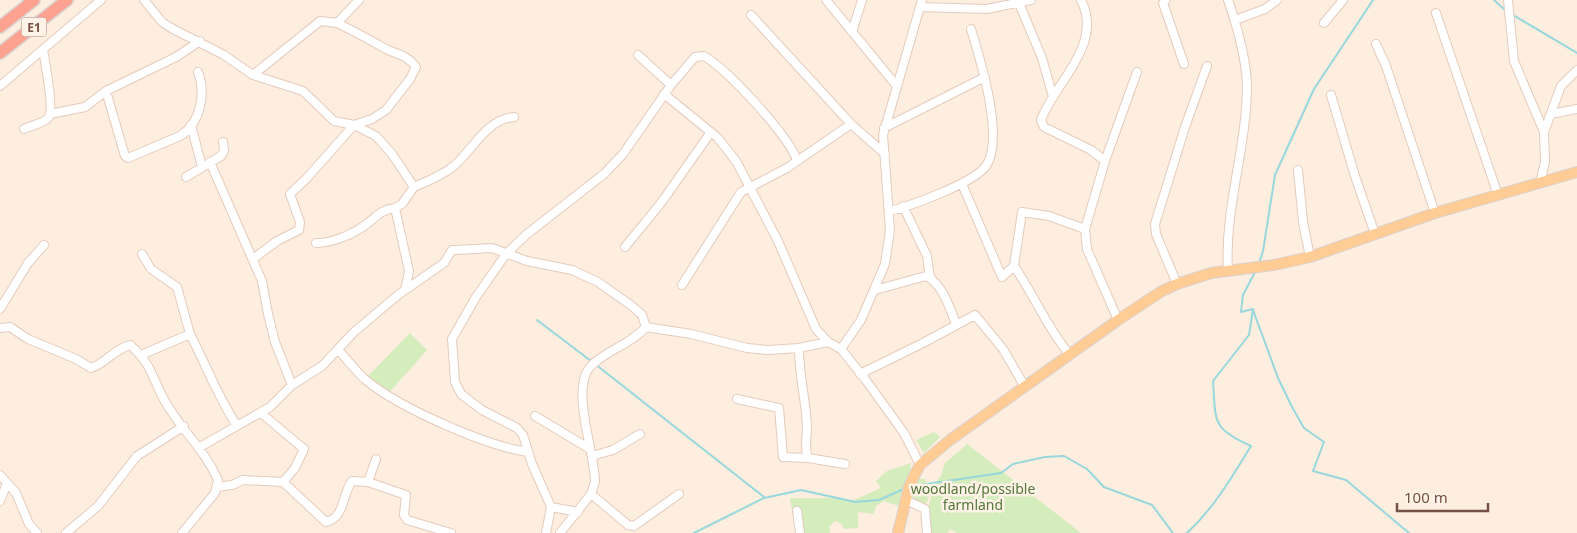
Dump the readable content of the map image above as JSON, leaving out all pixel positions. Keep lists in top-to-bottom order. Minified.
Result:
{"streets":{"highway":["E1"]},"parks":["woodland/possible farmland"],"scale_bar":"100 m"}
